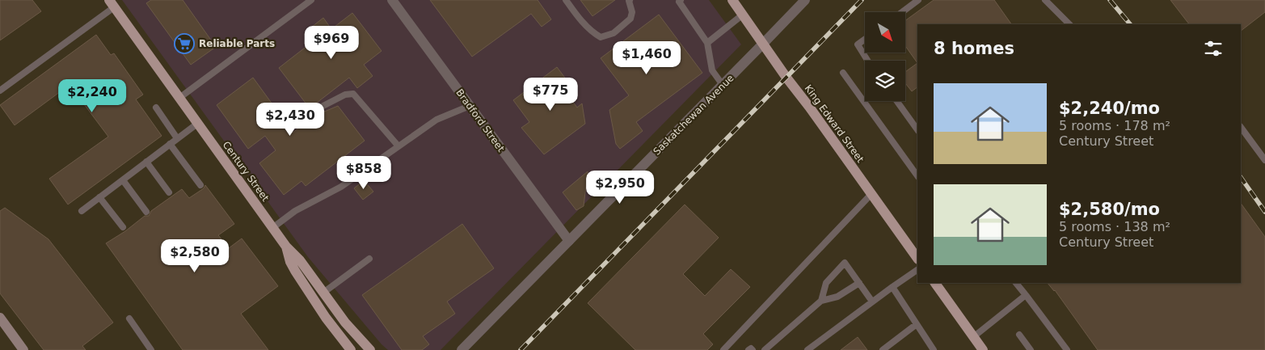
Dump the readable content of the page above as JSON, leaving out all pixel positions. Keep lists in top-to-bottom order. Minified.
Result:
{"streets":{"main road":["King Edward Street","Century Street"],"street":["Saskatchewan Avenue","Bradford Street"]},"crossings":[["Saskatchewan Avenue","Bradford Street"],["Saskatchewan Avenue","King Edward Street"]],"places":{"supermarket":["Reliable Parts"]},"north":"bottom right","page":{"heading":"8 homes","price":["$969","$1,460","$775","$2,240","$2,430","$858","$2,950","$2,580"],"list":[{"name":"$2,240/mo","note":"5 rooms · 178 m² · Century Street"},{"name":"$2,580/mo","note":"5 rooms · 138 m² · Century Street"}]}}
